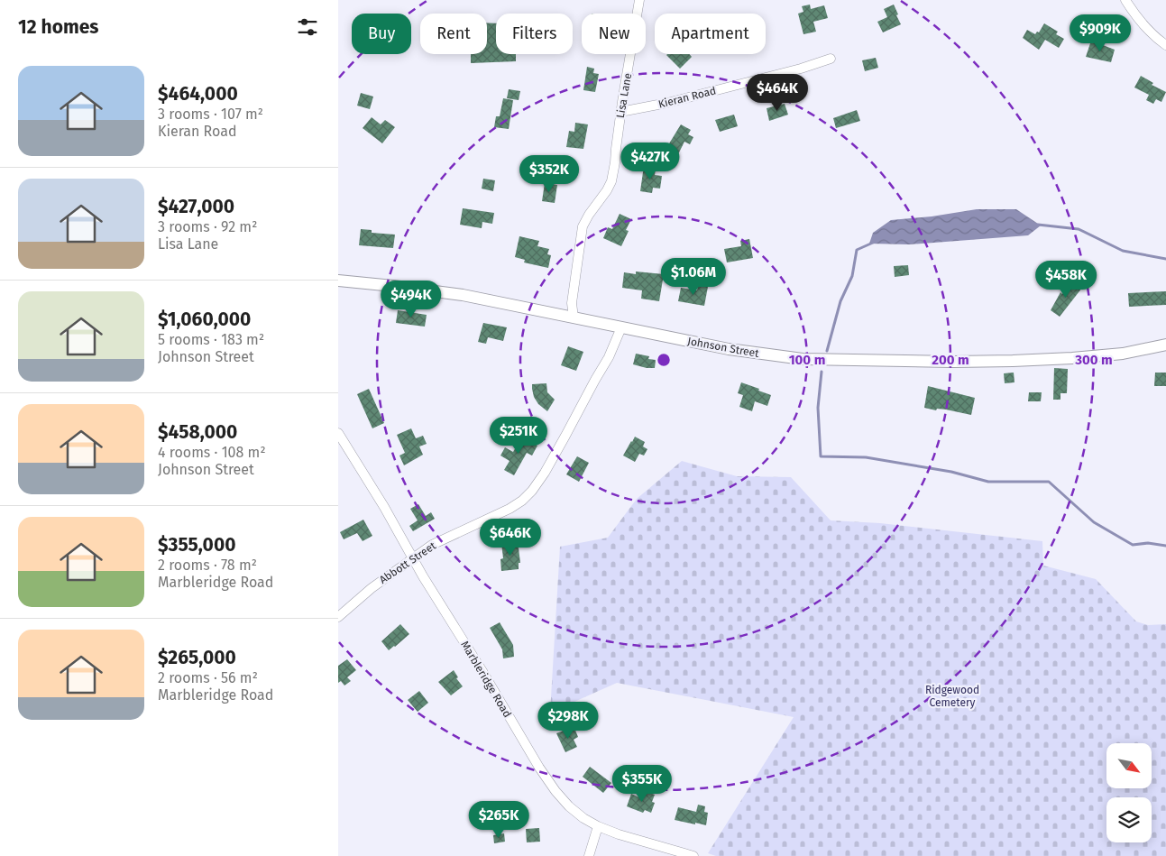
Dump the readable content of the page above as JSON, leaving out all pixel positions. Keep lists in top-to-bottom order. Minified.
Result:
{"streets":{"street":["Lisa Lane","Kieran Road","Johnson Street","Abbott Street","Marbleridge Road"]},"crossings":[["Lisa Lane","Kieran Road"],["Lisa Lane","Johnson Street"],["Johnson Street","Abbott Street"],["Abbott Street","Marbleridge Road"]],"parks":["Ridgewood Cemetery"],"north":"bottom right","page":{"heading":"12 homes","chip":["Buy","Rent","Filters","New","Apartment"],"price":["$909K","$464K","$427K","$352K","$1.06M","$458K","$494K","$251K","$646K","$298K","$355K","$265K"],"list":[{"name":"$464,000","note":"3 rooms · 107 m² · Kieran Road"},{"name":"$427,000","note":"3 rooms · 92 m² · Lisa Lane"},{"name":"$1,060,000","note":"5 rooms · 183 m² · Johnson Street"},{"name":"$458,000","note":"4 rooms · 108 m² · Johnson Street"},{"name":"$355,000","note":"2 rooms · 78 m² · Marbleridge Road"},{"name":"$265,000","note":"2 rooms · 56 m² · Marbleridge Road"}]},"rings":["100 m","200 m","300 m"]}
